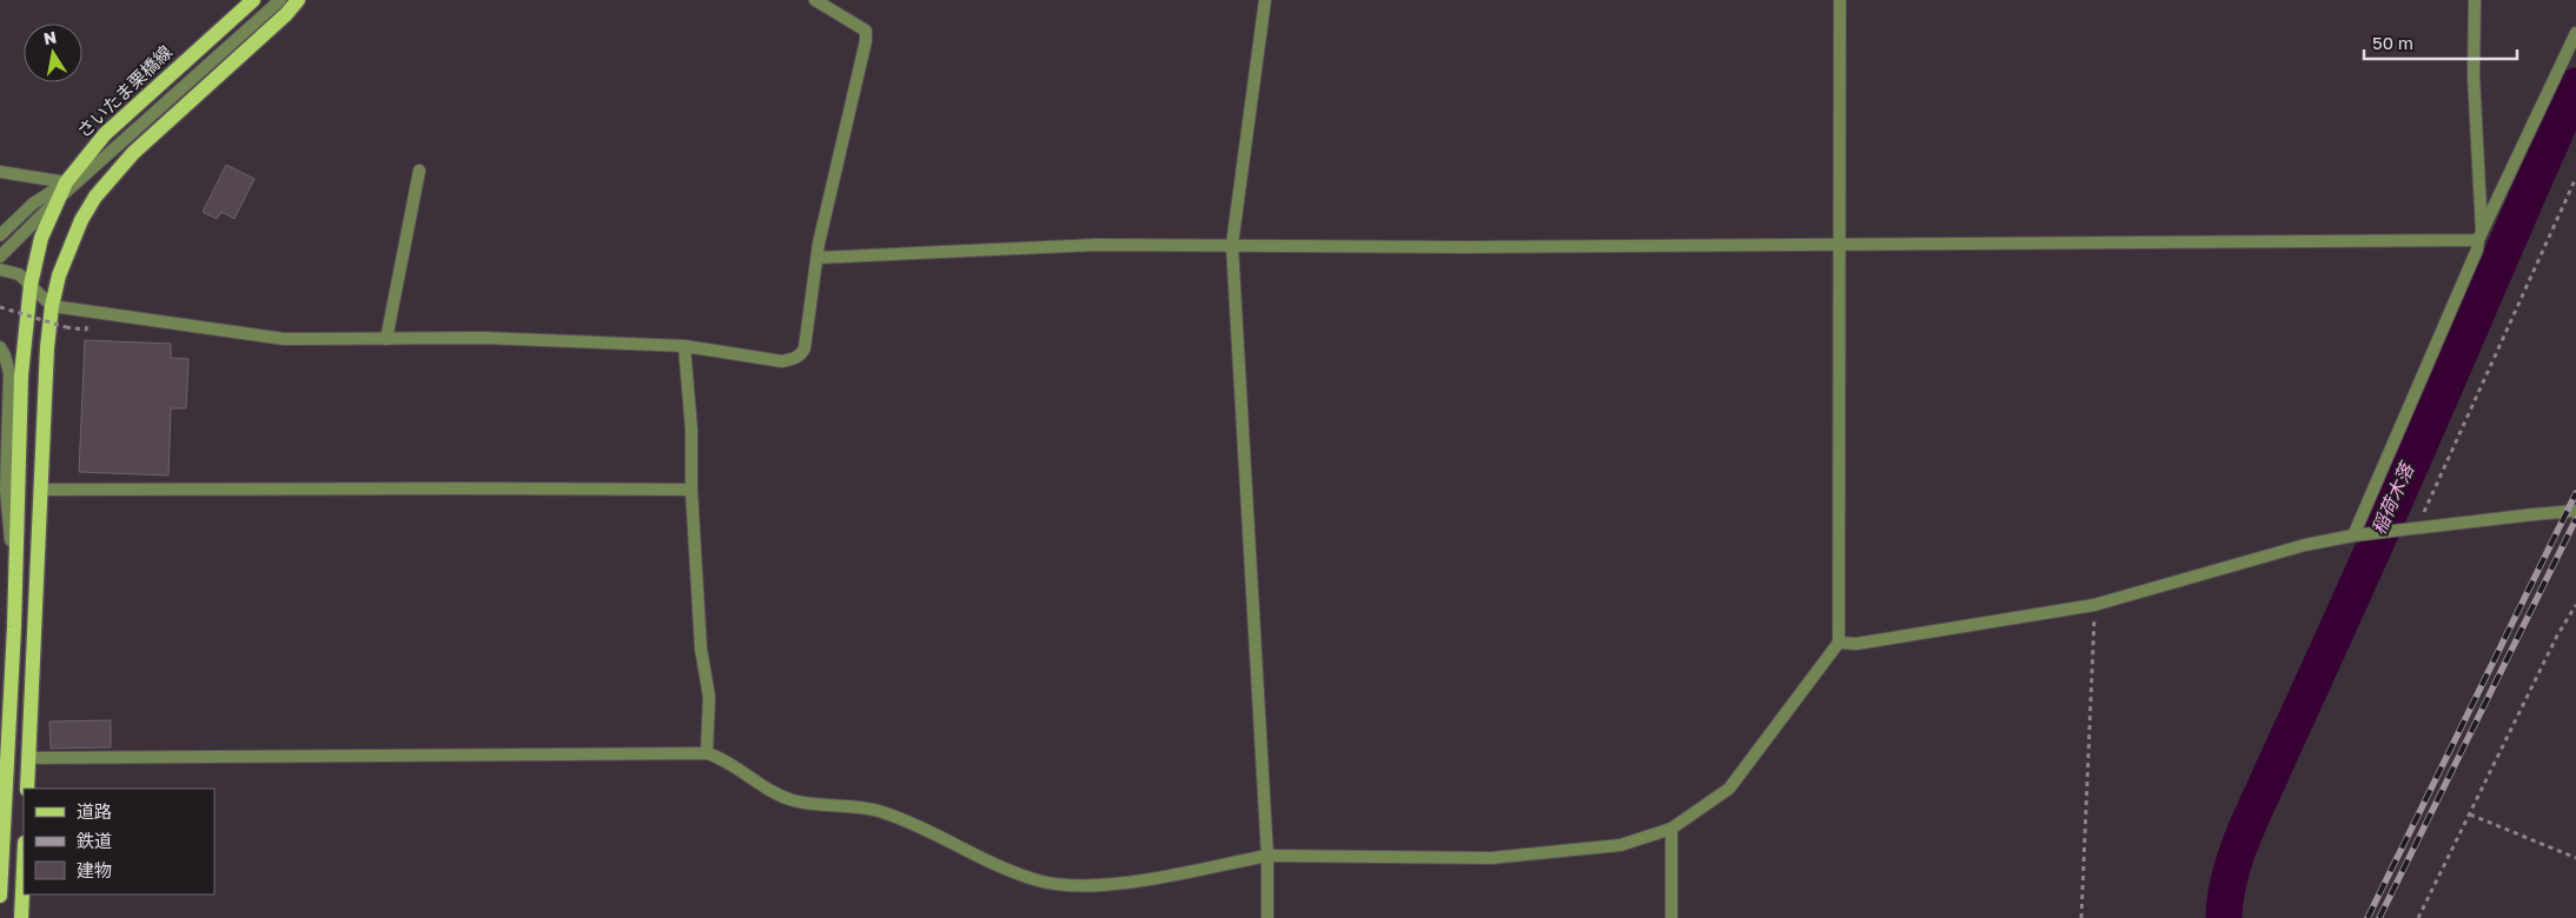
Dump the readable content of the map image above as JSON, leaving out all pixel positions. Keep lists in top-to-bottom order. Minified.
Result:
{"streets":{"main road":["さいたま栗橋線"]},"water":["稲荷木落"],"legend":["道路","鉄道","建物"],"scale_bar":"50 m","north":"top"}
